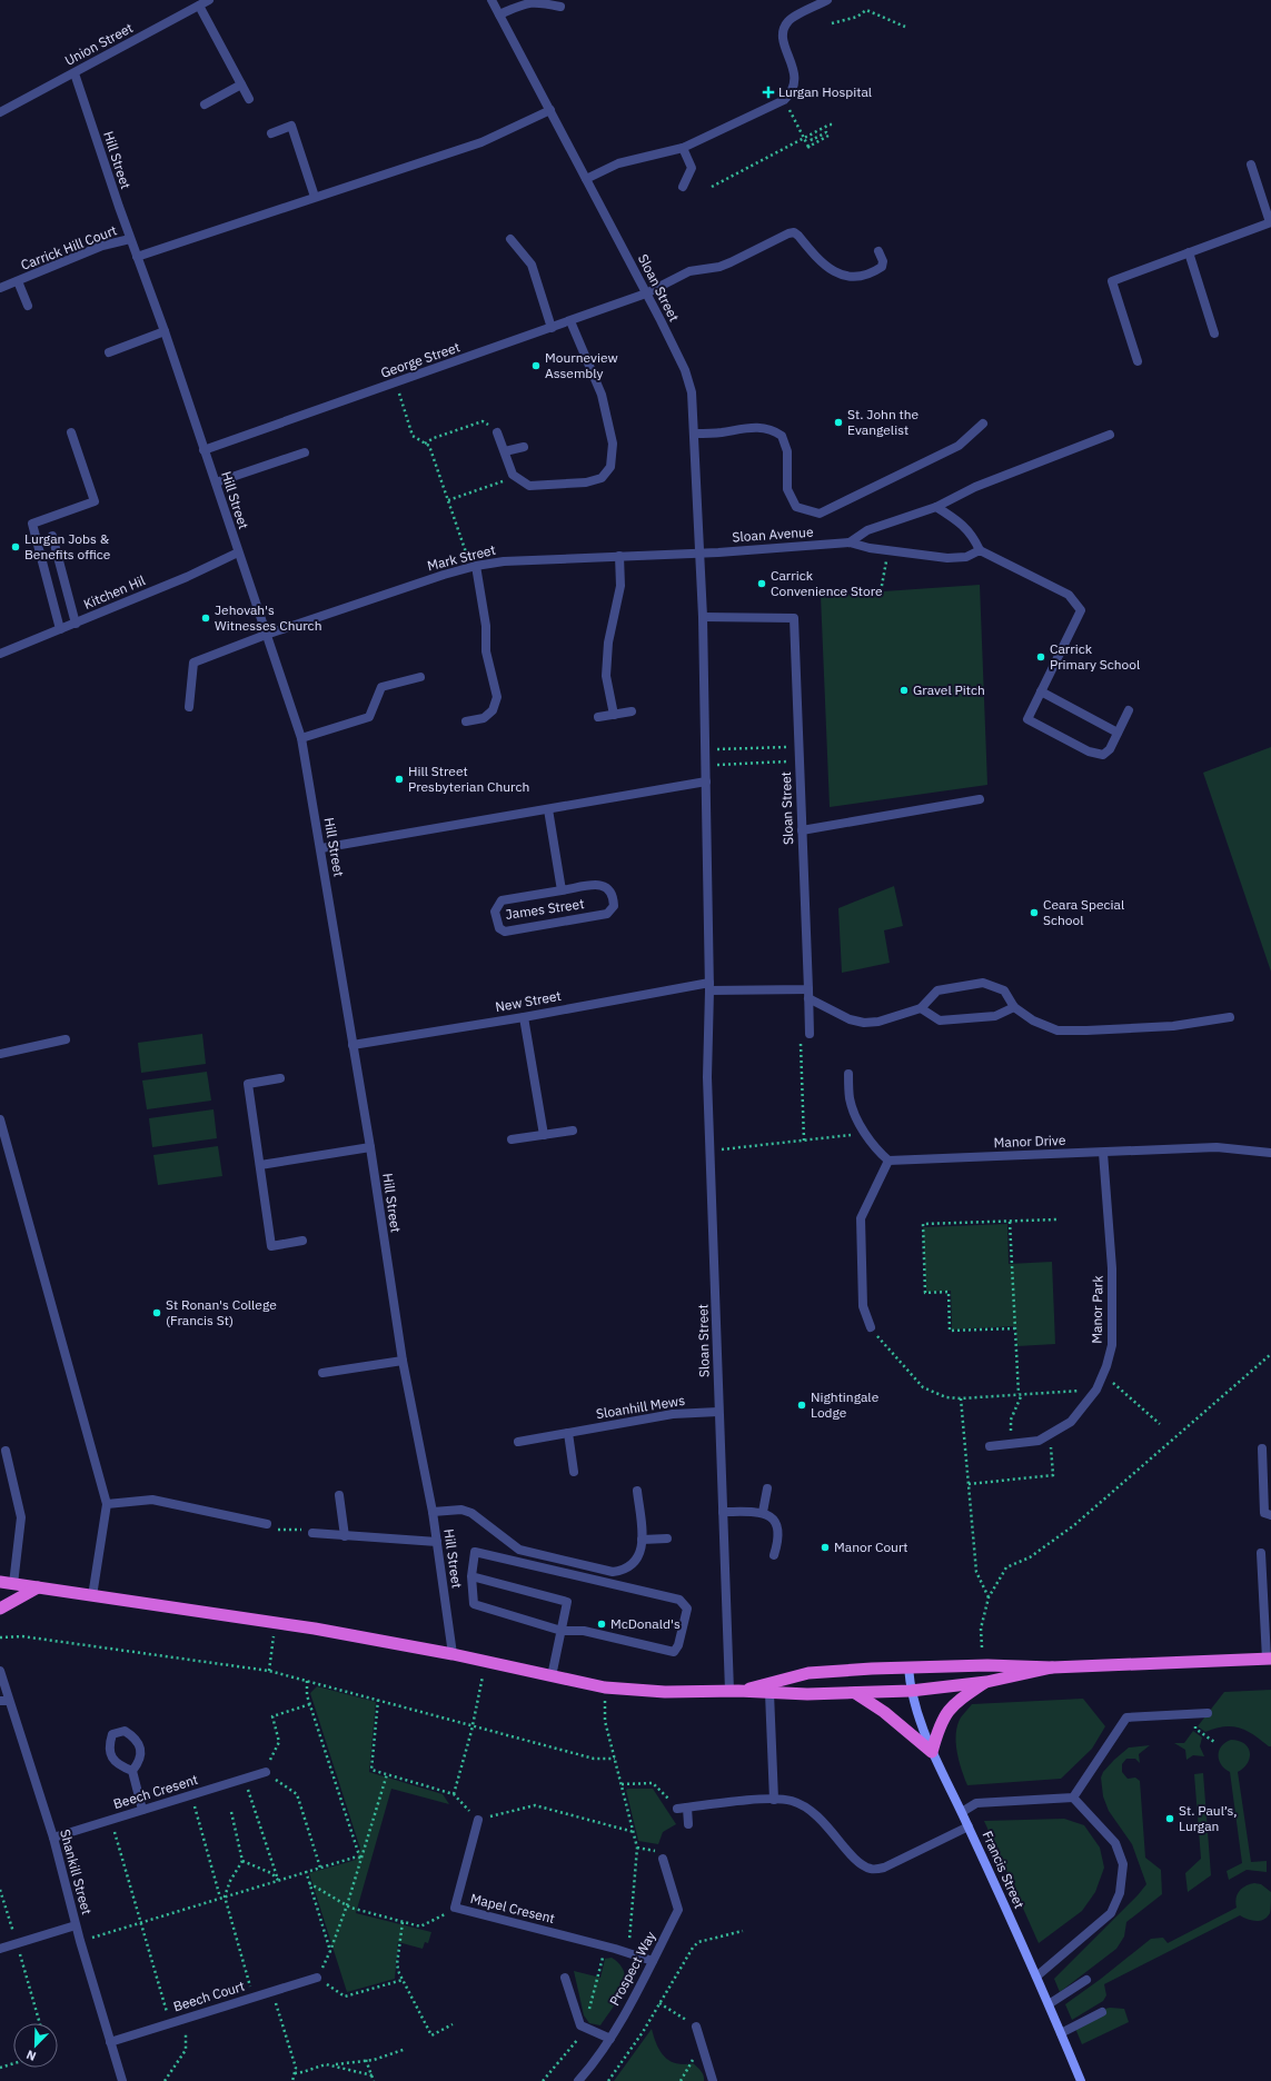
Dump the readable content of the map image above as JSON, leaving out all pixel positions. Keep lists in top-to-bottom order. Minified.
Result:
{"streets":{"main road":["Francis Street"],"street":["Union Street","Hill Street","Carrick Hill Court","Sloan Street","George Street","Sloan Avenue","Mark Street","Kitchen Hil","James Street","New Street","Manor Drive","Manor Park","Sloanhill Mews","Beech Cresent","Shankill Street","Mapel Cresent","Prospect Way","Beech Court"]},"crossings":[["Union Street","Hill Street"],["Hill Street","Carrick Hill Court"],["Hill Street","George Street"],["Hill Street","Mark Street"],["Hill Street","Kitchen Hil"],["Hill Street","New Street"],["Sloan Street","George Street"],["Sloan Street","Sloan Avenue"],["Sloan Street","Mark Street"],["Sloan Street","New Street"],["Sloan Street","Sloanhill Mews"],["Sloan Avenue","Mark Street"],["Manor Drive","Manor Park"],["Beech Cresent","Shankill Street"],["Shankill Street","Beech Court"],["Mapel Cresent","Prospect Way"]],"places":{"health":["Lurgan Hospital"],"other":["Mourneview Assembly","St. John the Evangelist","Lurgan Jobs & Benefits office","Carrick Convenience Store","Jehovah's Witnesses Church","Carrick Primary School","Gravel Pitch","Hill Street Presbyterian Church","Ceara Special School","St Ronan's College (Francis St)","Nightingale Lodge","Manor Court","McDonald's","St. Paul’s, Lurgan"]},"north":"bottom left"}
